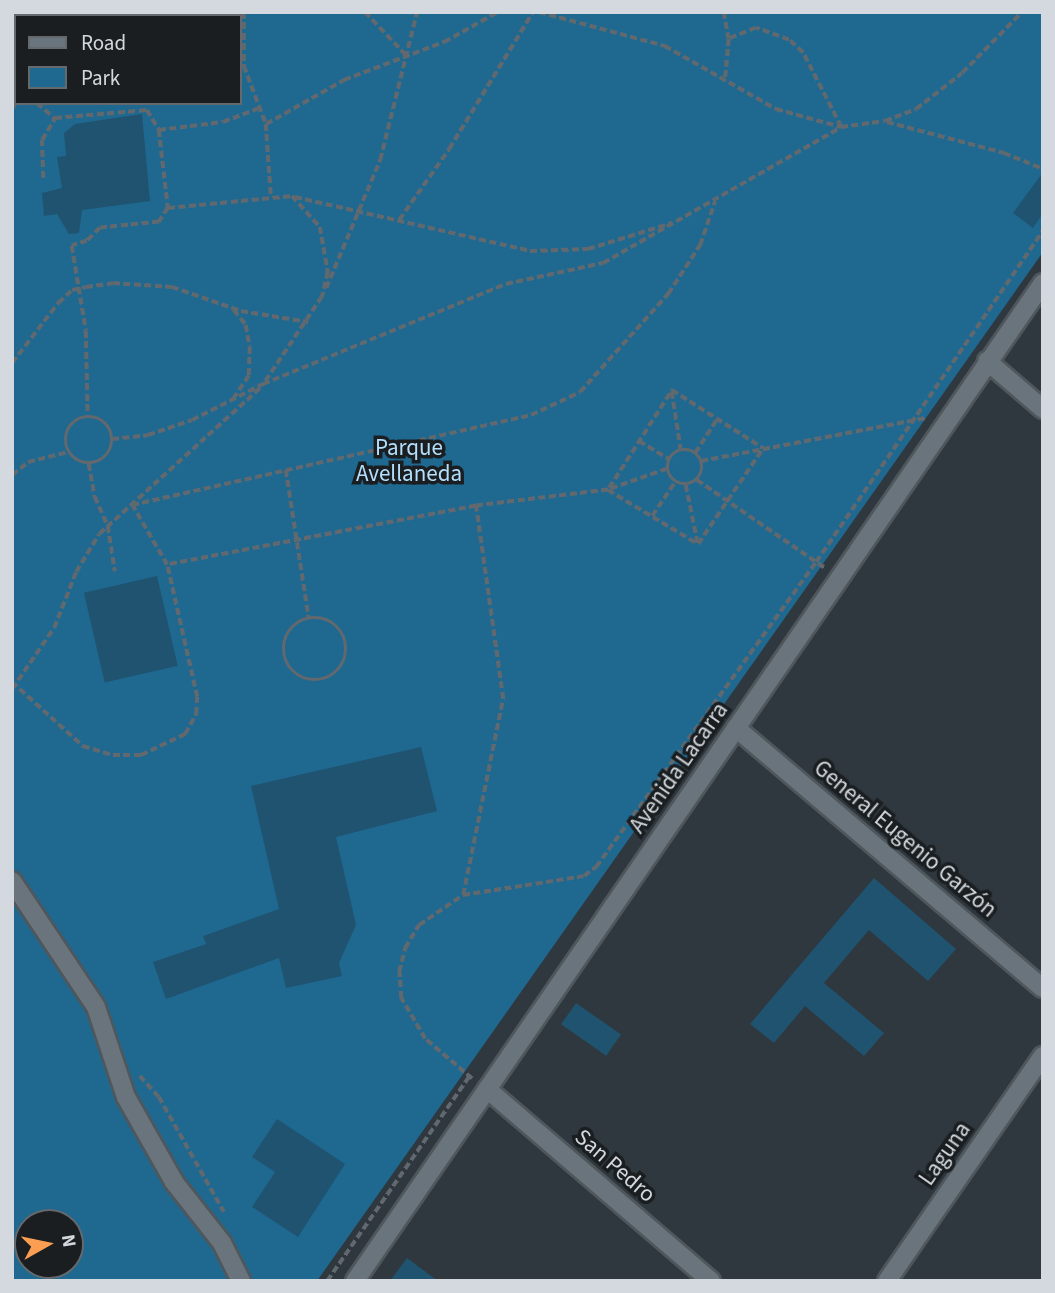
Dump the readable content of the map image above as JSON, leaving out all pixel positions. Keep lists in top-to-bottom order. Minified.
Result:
{"streets":{"street":["Avenida Lacarra","General Eugenio Garzón","Laguna","San Pedro"]},"crossings":[["Avenida Lacarra","General Eugenio Garzón"],["Avenida Lacarra","San Pedro"]],"parks":["Parque Avellaneda"],"legend":["Road","Park"],"north":"right"}
